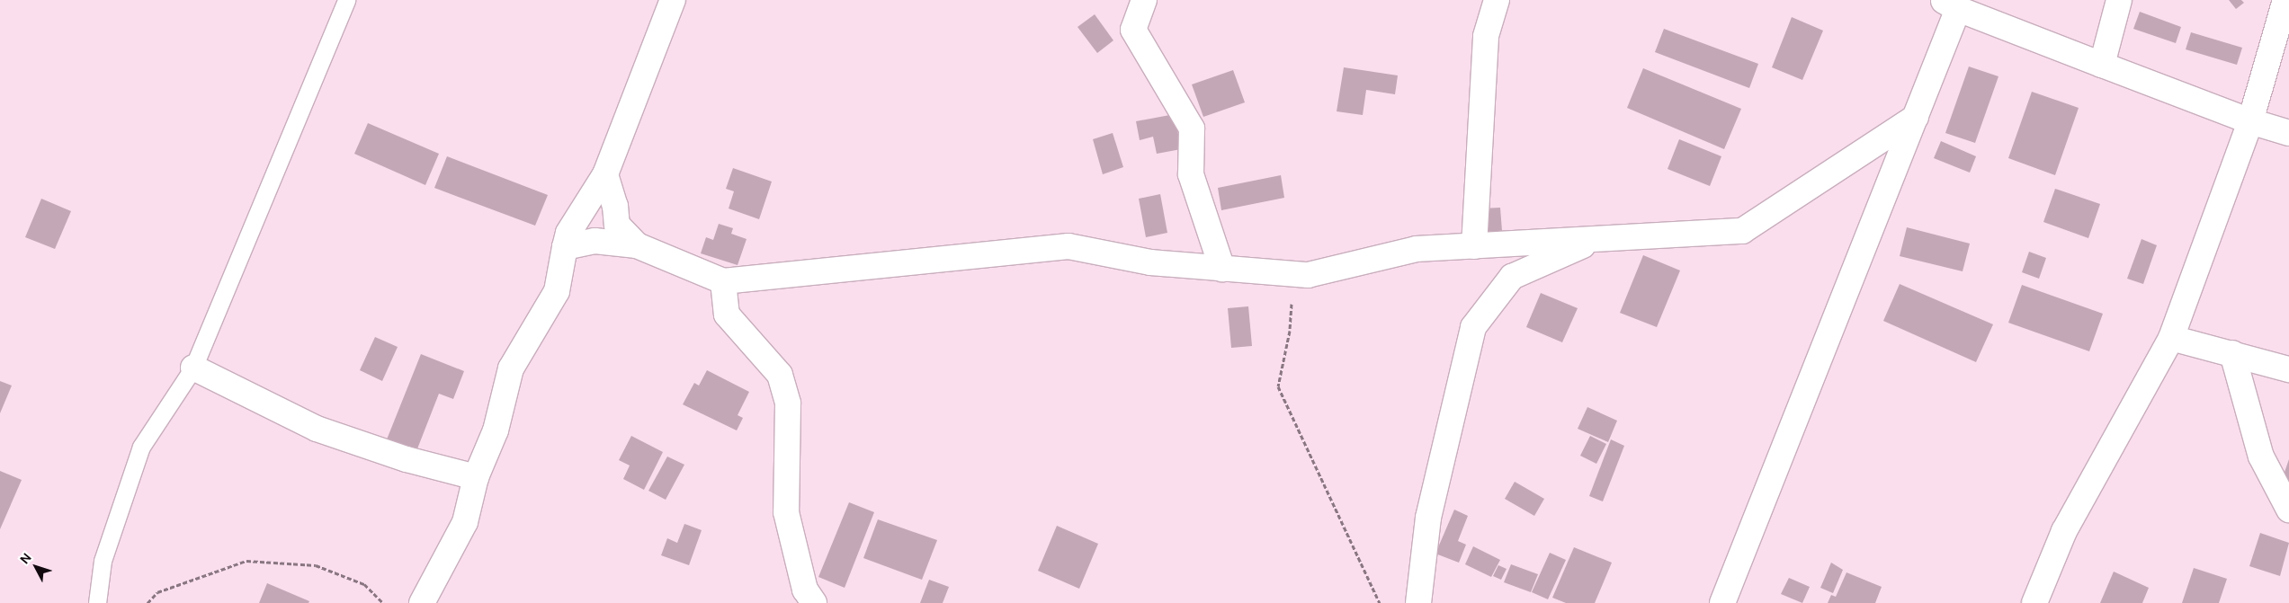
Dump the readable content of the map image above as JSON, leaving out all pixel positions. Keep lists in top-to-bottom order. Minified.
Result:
{"north":"top left"}
